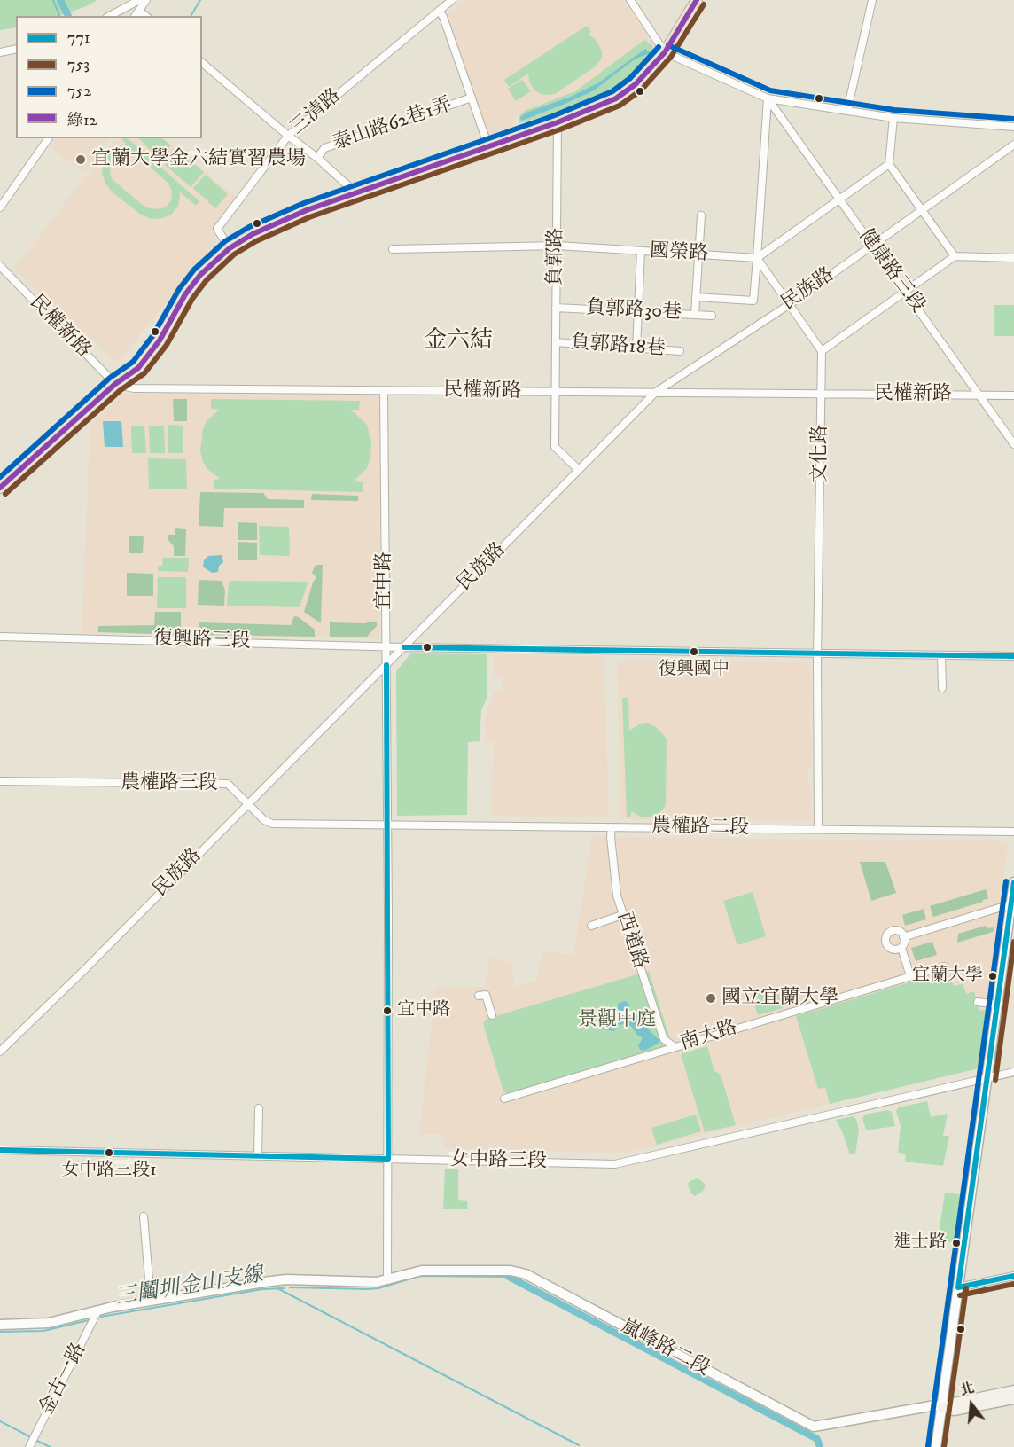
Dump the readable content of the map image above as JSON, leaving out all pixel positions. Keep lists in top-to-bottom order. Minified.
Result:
{"streets":{"street":["三清路","泰山路62巷1弄","國榮路","負郭路","健康路三段","民族路","負郭路30巷","民權新路","負郭路18巷","文化路","宜中路","復興路三段","農權路三段","農權路二段","西道路","南大路","女中路三段","嵐峰路二段","金古一路"]},"crossings":[["國榮路","負郭路"],["負郭路","民族路"],["負郭路","負郭路30巷"],["負郭路","民權新路"],["負郭路","負郭路18巷"],["健康路三段","民族路"],["健康路三段","民權新路"],["民族路","民權新路"],["民族路","宜中路"],["民族路","復興路三段"],["民族路","農權路三段"],["民權新路","文化路"],["民權新路","宜中路"],["文化路","復興路三段"],["文化路","農權路二段"],["宜中路","復興路三段"],["宜中路","農權路三段"],["宜中路","農權路二段"],["宜中路","女中路三段"],["宜中路","嵐峰路二段"],["農權路三段","農權路二段"],["農權路二段","西道路"],["西道路","南大路"],["嵐峰路二段","金古一路"]],"districts":["金六結"],"water":["三鬮圳金山支線"],"parks":["景觀中庭"],"places":["宜蘭大學金六結實習農場","復興國中","宜蘭大學","國立宜蘭大學","宜中路","女中路三段1","進士路"],"lines":["transit line 綠12","transit line 753","transit line 752","transit line 771"],"legend":["771","753","752","綠12"],"north":"top"}
